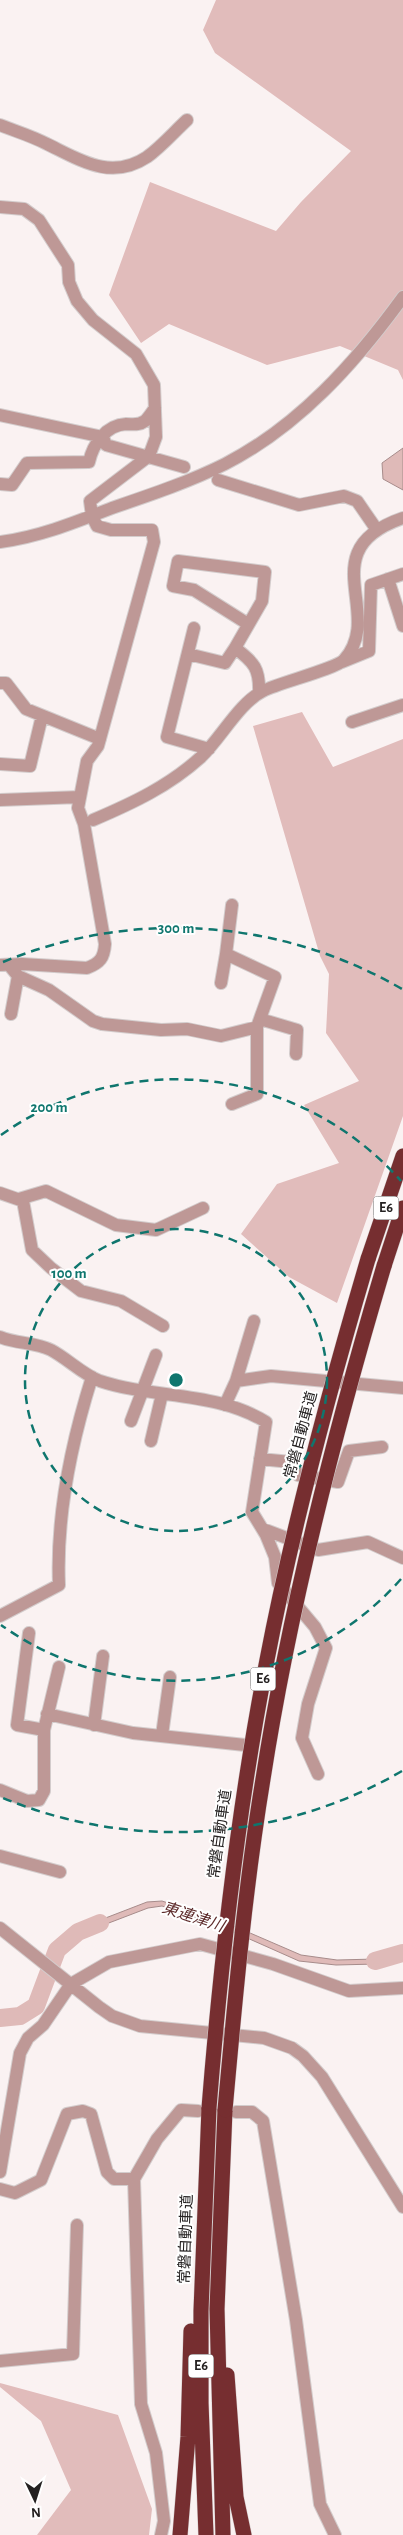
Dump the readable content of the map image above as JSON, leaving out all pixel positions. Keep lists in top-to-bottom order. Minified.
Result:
{"streets":{"highway":["E6","常磐自動車道"]},"water":["東連津川"],"north":"bottom","rings":["300 m","200 m","100 m"]}
